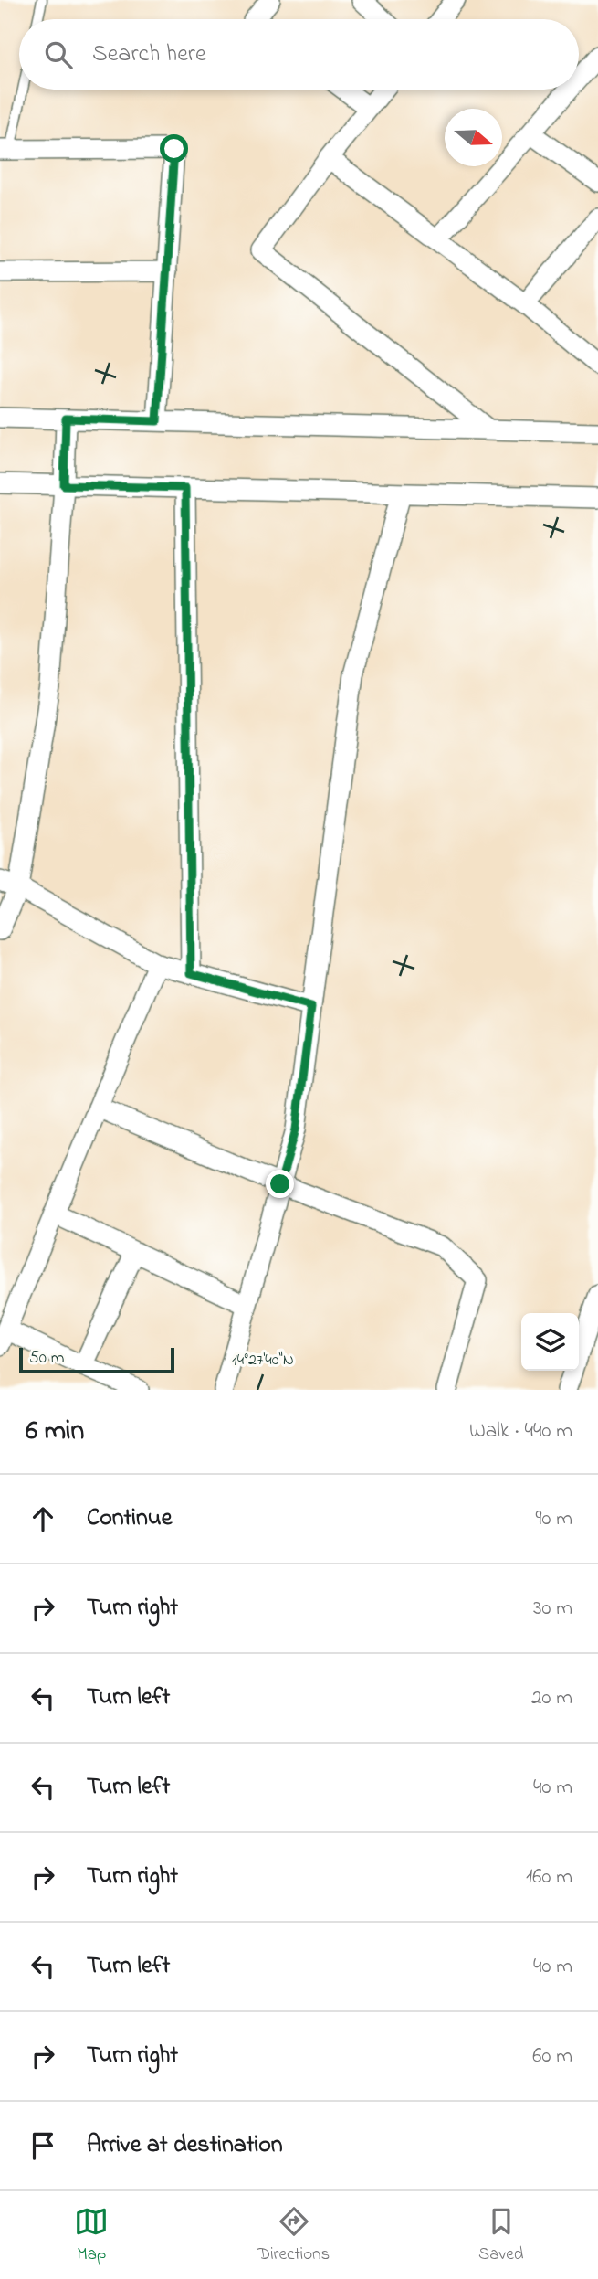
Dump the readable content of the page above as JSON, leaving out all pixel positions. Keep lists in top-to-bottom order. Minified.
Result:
{"scale_bar":"50 m","north":"right","page":{"search":"Search here","scale":"50 m","heading":["6 min","Walk · 440 m"],"list":[["Continue","90 m"],["Turn right","30 m"],["Turn left","20 m"],["Turn left","40 m"],["Turn right","160 m"],["Turn left","40 m"],["Turn right","60 m"],"Arrive at destination"],"nav":["Map","Directions","Saved"]},"coordinates":["14°27'40\"N"]}
